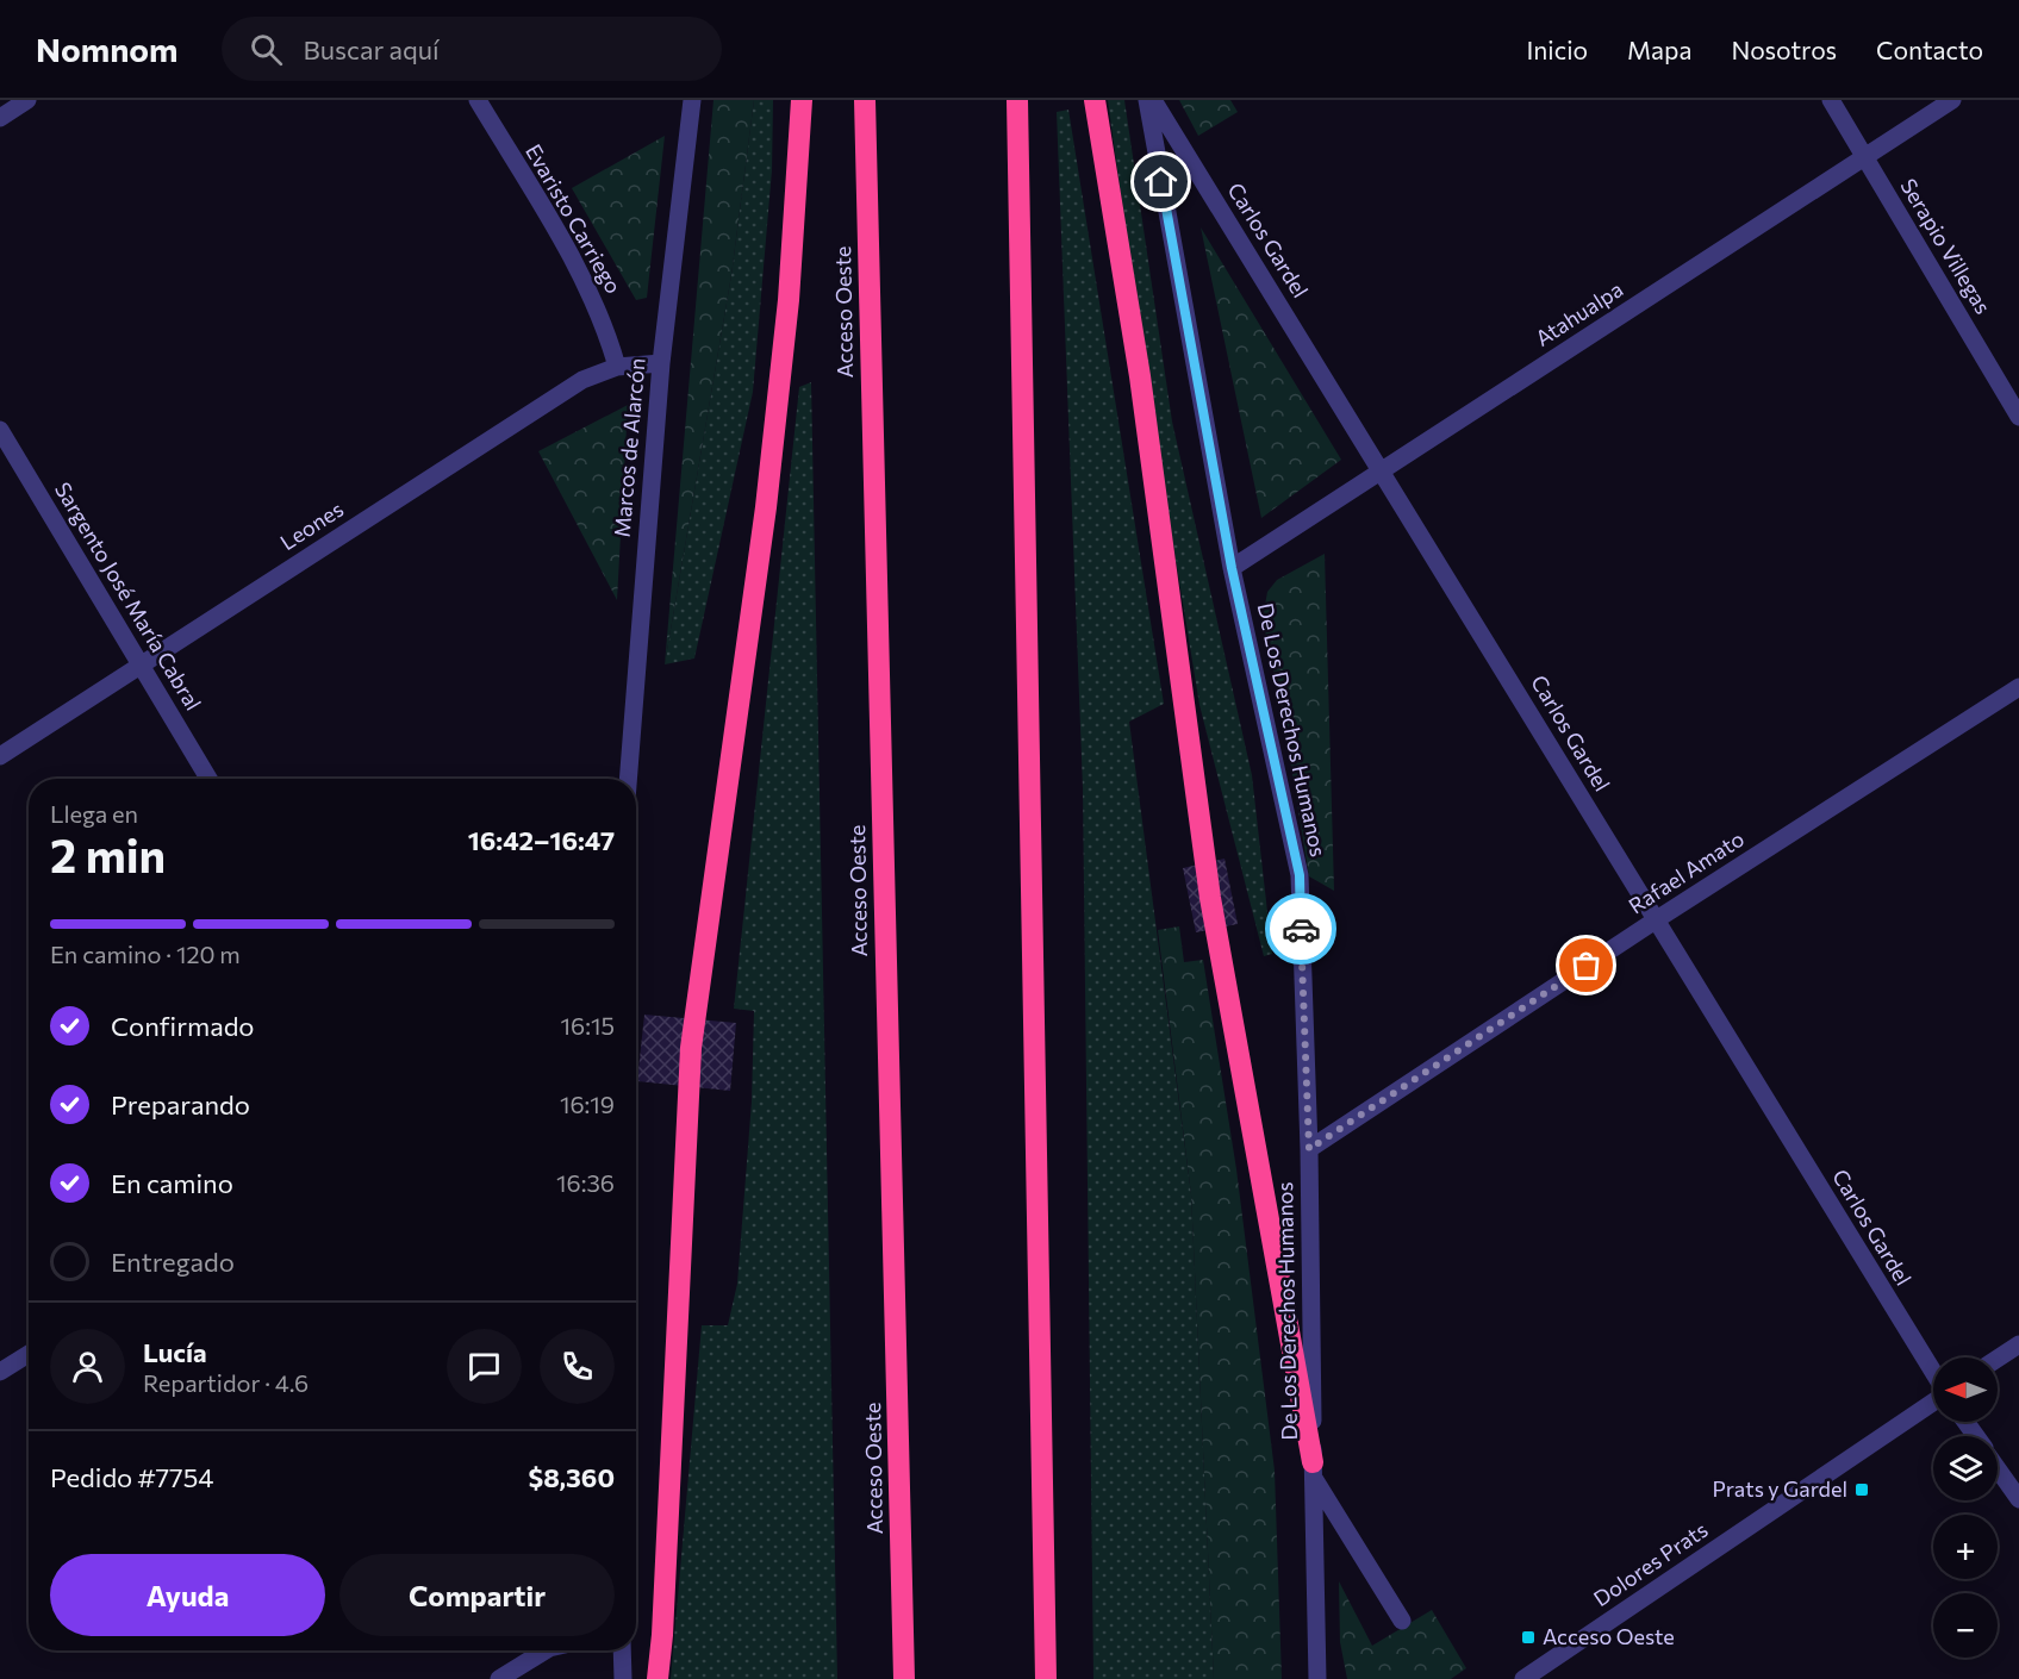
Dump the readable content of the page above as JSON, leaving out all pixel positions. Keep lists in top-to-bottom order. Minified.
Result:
{"streets":{"highway":["Acceso Oeste"],"street":["Evaristo Carriego","Carlos Gardel","Serapio Villegas","Atahualpa","Marcos de Alarcón","Leones","Sargento José María Cabral","De Los Derechos Humanos","Rafael Amato","Dolores Prats"]},"crossings":[["Evaristo Carriego","Leones"],["Carlos Gardel","Atahualpa"],["Carlos Gardel","Rafael Amato"],["Serapio Villegas","Atahualpa"],["Atahualpa","De Los Derechos Humanos"],["Marcos de Alarcón","Leones"],["Leones","Sargento José María Cabral"],["De Los Derechos Humanos","Rafael Amato"]],"places":{"transit":["Prats y Gardel","Acceso Oeste"]},"north":"left","page":{"header":"Nomnom","search":"Buscar aquí","nav":["Inicio","Mapa","Nosotros","Contacto"],"heading":["2 min","Llega en","16:42–16:47"],"panel":["Lucía","Repartidor · 4.6","Pedido #7754","$8,360"],"bar":"En camino · 120 m","list":[["Confirmado","16:15"],["Preparando","16:19"],["En camino","16:36"],"Entregado"],"map_buttons":["+","−"],"buttons":["Ayuda","Compartir"]}}
